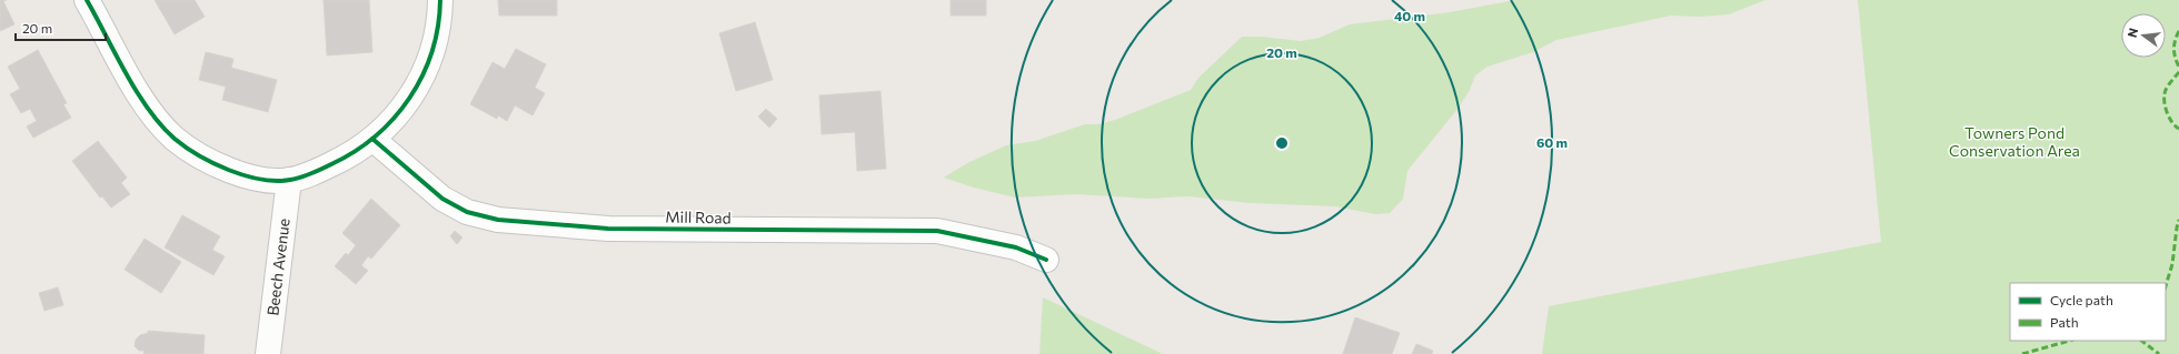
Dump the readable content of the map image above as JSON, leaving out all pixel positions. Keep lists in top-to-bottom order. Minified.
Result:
{"streets":{"street":["Mill Road","Beech Avenue"]},"parks":["Towners Pond Conservation Area"],"legend":["Cycle path","Path"],"scale_bar":"20 m","north":"left","rings":["40 m","20 m","60 m"]}
